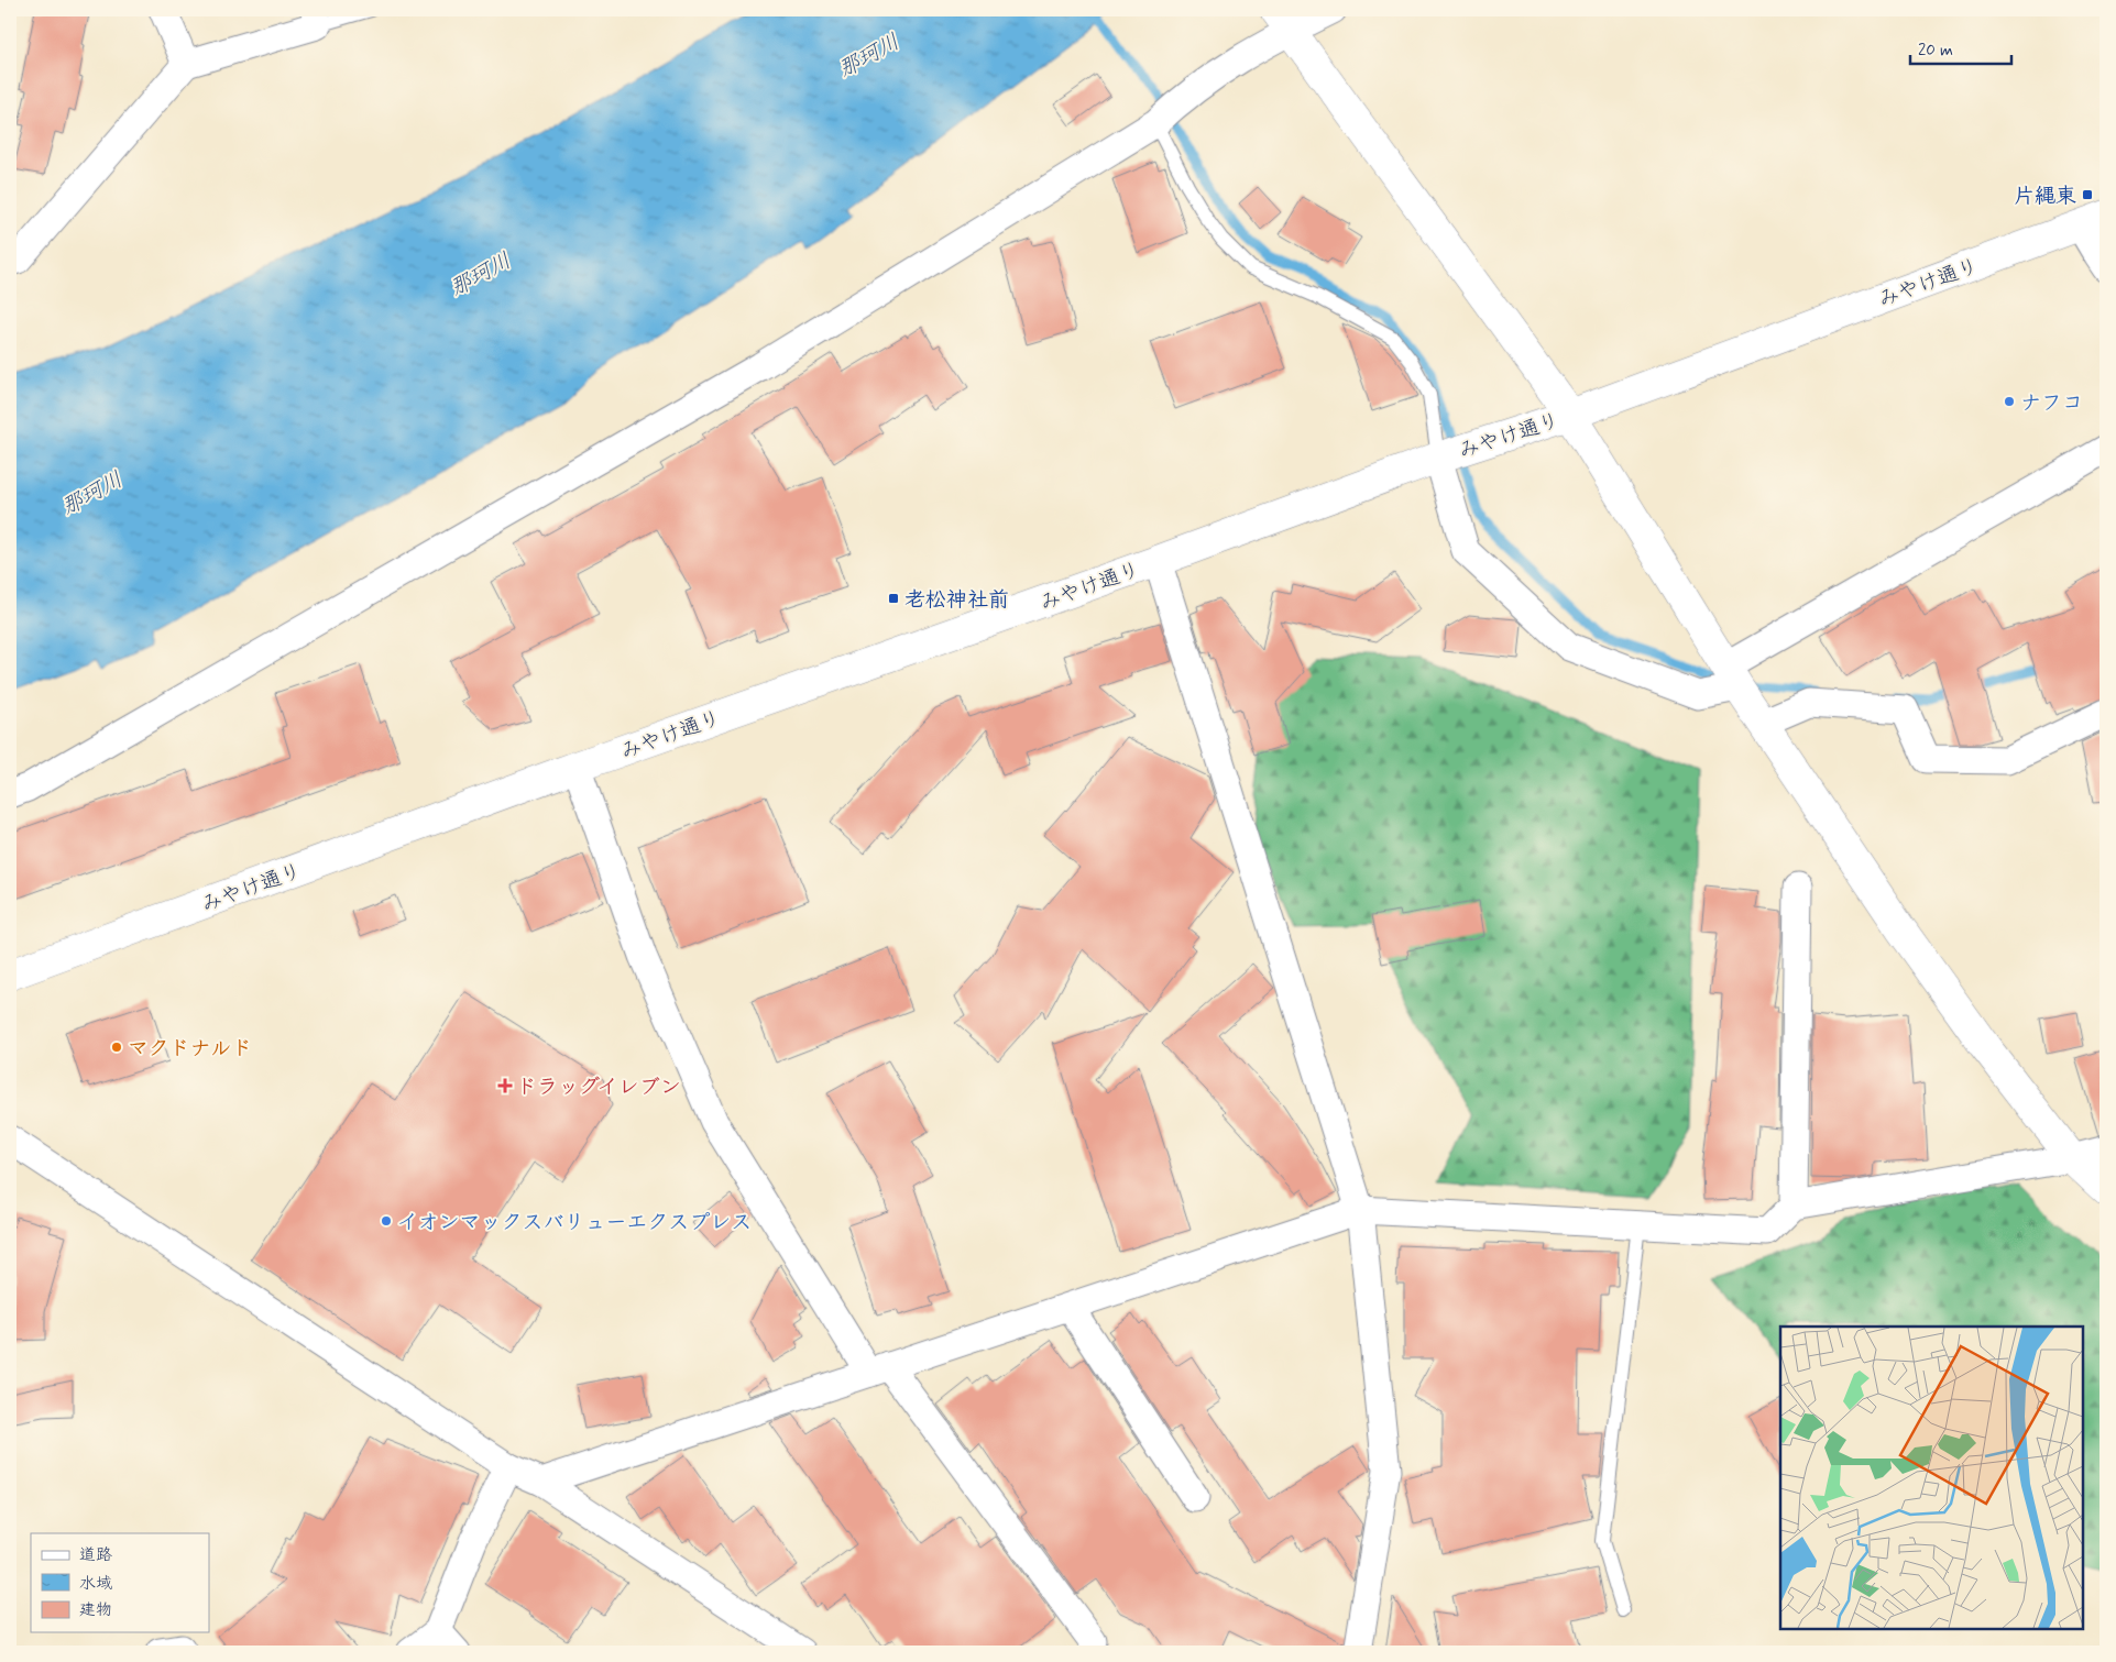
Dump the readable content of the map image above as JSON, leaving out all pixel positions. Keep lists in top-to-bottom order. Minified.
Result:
{"streets":{"main road":["みやけ通り"]},"water":["那珂川"],"places":{"transit":["片縄東","老松神社前"],"other":["ナフコ","マクドナルド","イオンマックスバリューエクスプレス"],"health":["ドラッグイレブン"]},"legend":["道路","水域","建物"],"scale_bar":"20 m"}
